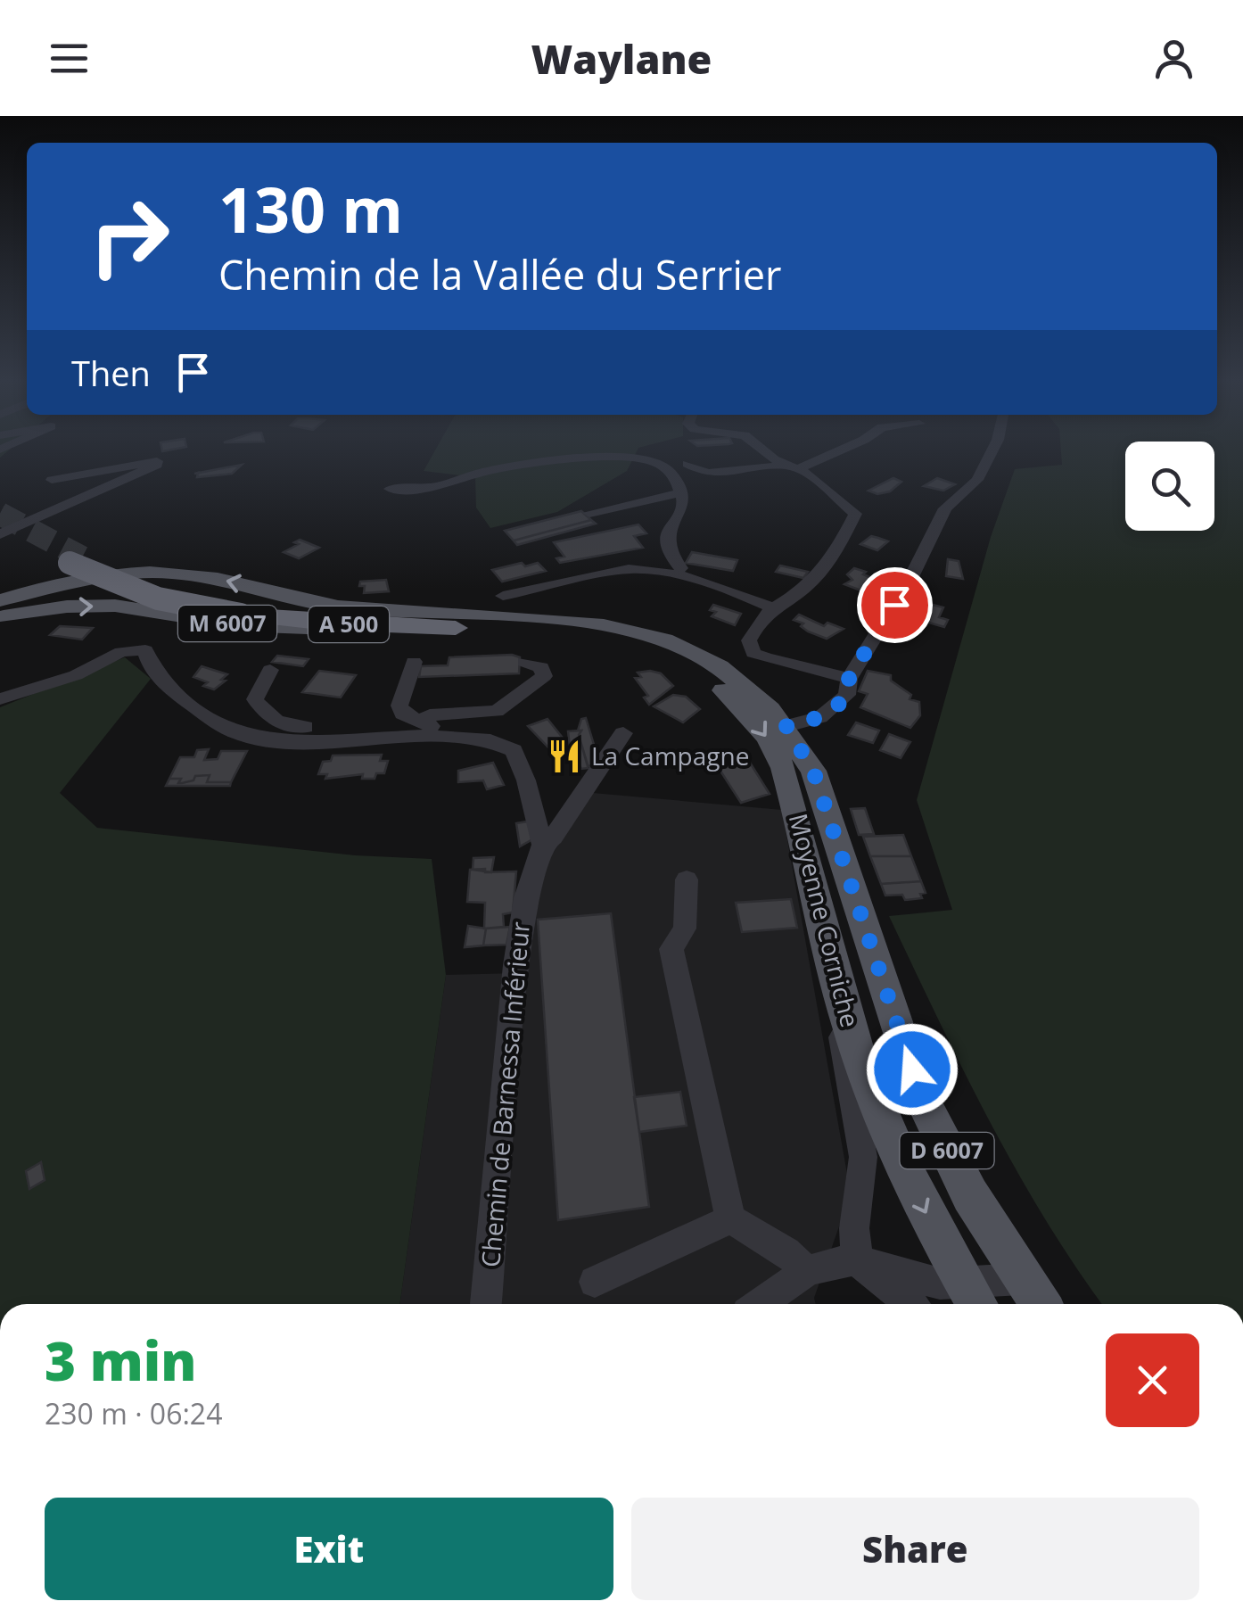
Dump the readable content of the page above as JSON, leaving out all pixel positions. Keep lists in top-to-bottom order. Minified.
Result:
{"streets":{"highway":["A 500"],"main road":["M 6007","Moyenne Corniche","D 6007"],"street":["Chemin de Barnessa Inférieur"]},"crossings":[["M 6007","A 500"],["M 6007","Moyenne Corniche"]],"places":{"restaurant":["La Campagne"]},"page":{"header":"Waylane","turn":["130 m","Chemin de la Vallée du Serrier"],"then":"Then","heading":["3 min","230 m · 06:24"],"buttons":["Exit","Share"]}}
